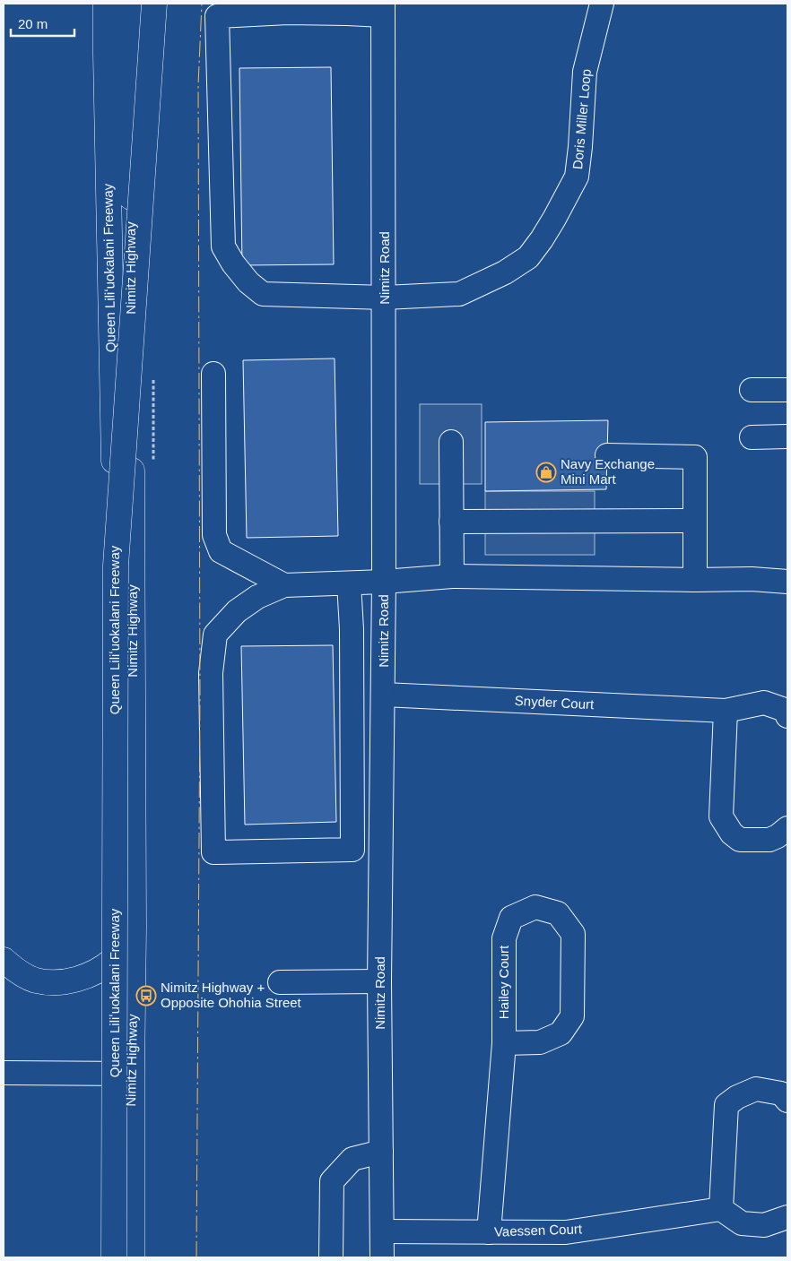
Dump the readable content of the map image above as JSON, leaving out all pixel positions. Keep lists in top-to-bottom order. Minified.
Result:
{"streets":{"main road":["Queen Liliʻuokalani Freeway","Nimitz Highway"],"street":["Doris Miller Loop","Nimitz Road","Snyder Court","Hailey Court","Vaessen Court"]},"crossings":[["Doris Miller Loop","Nimitz Road"],["Nimitz Road","Snyder Court"],["Nimitz Road","Vaessen Court"],["Hailey Court","Vaessen Court"]],"places":{"shop":["Navy Exchange Mini Mart"],"bus stop":["Nimitz Highway + Opposite Ohohia Street"]},"scale_bar":"20 m"}
